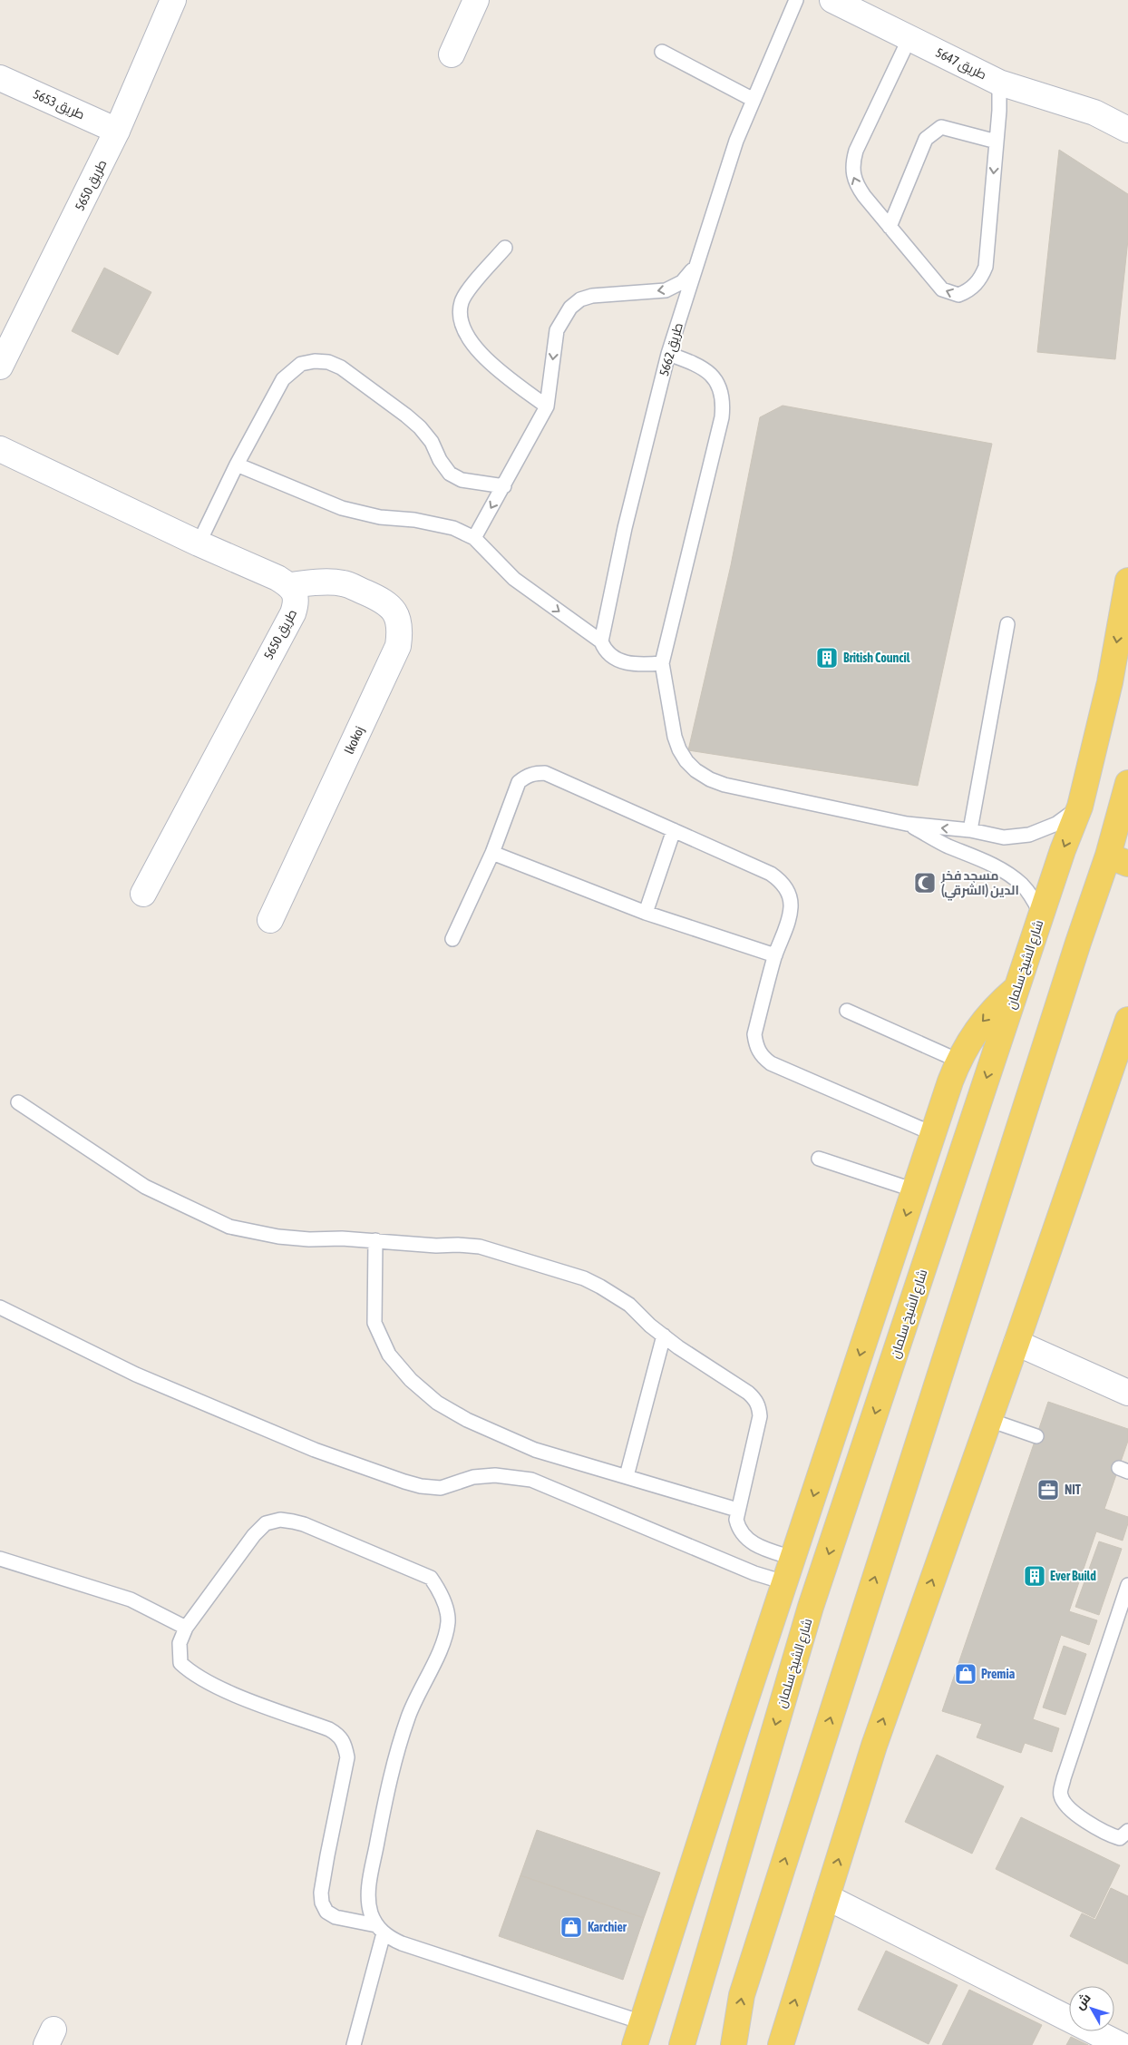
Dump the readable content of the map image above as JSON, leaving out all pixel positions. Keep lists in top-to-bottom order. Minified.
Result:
{"streets":{"main road":["شارع الشيخ سلمان"],"street":["طريق 5647","طريق 5653","طريق 5650","lkokoj"],"lane":["طريق 5662"]},"crossings":[["طريق 5653","طريق 5650"],["طريق 5650","lkokoj"]],"places":{"building":["British Council","Ever Build"],"mosque":["مسجد فخر الدين (الشرقي)"],"office":["NIT"],"shop":["Premia","Karchier"]},"north":"top left"}
